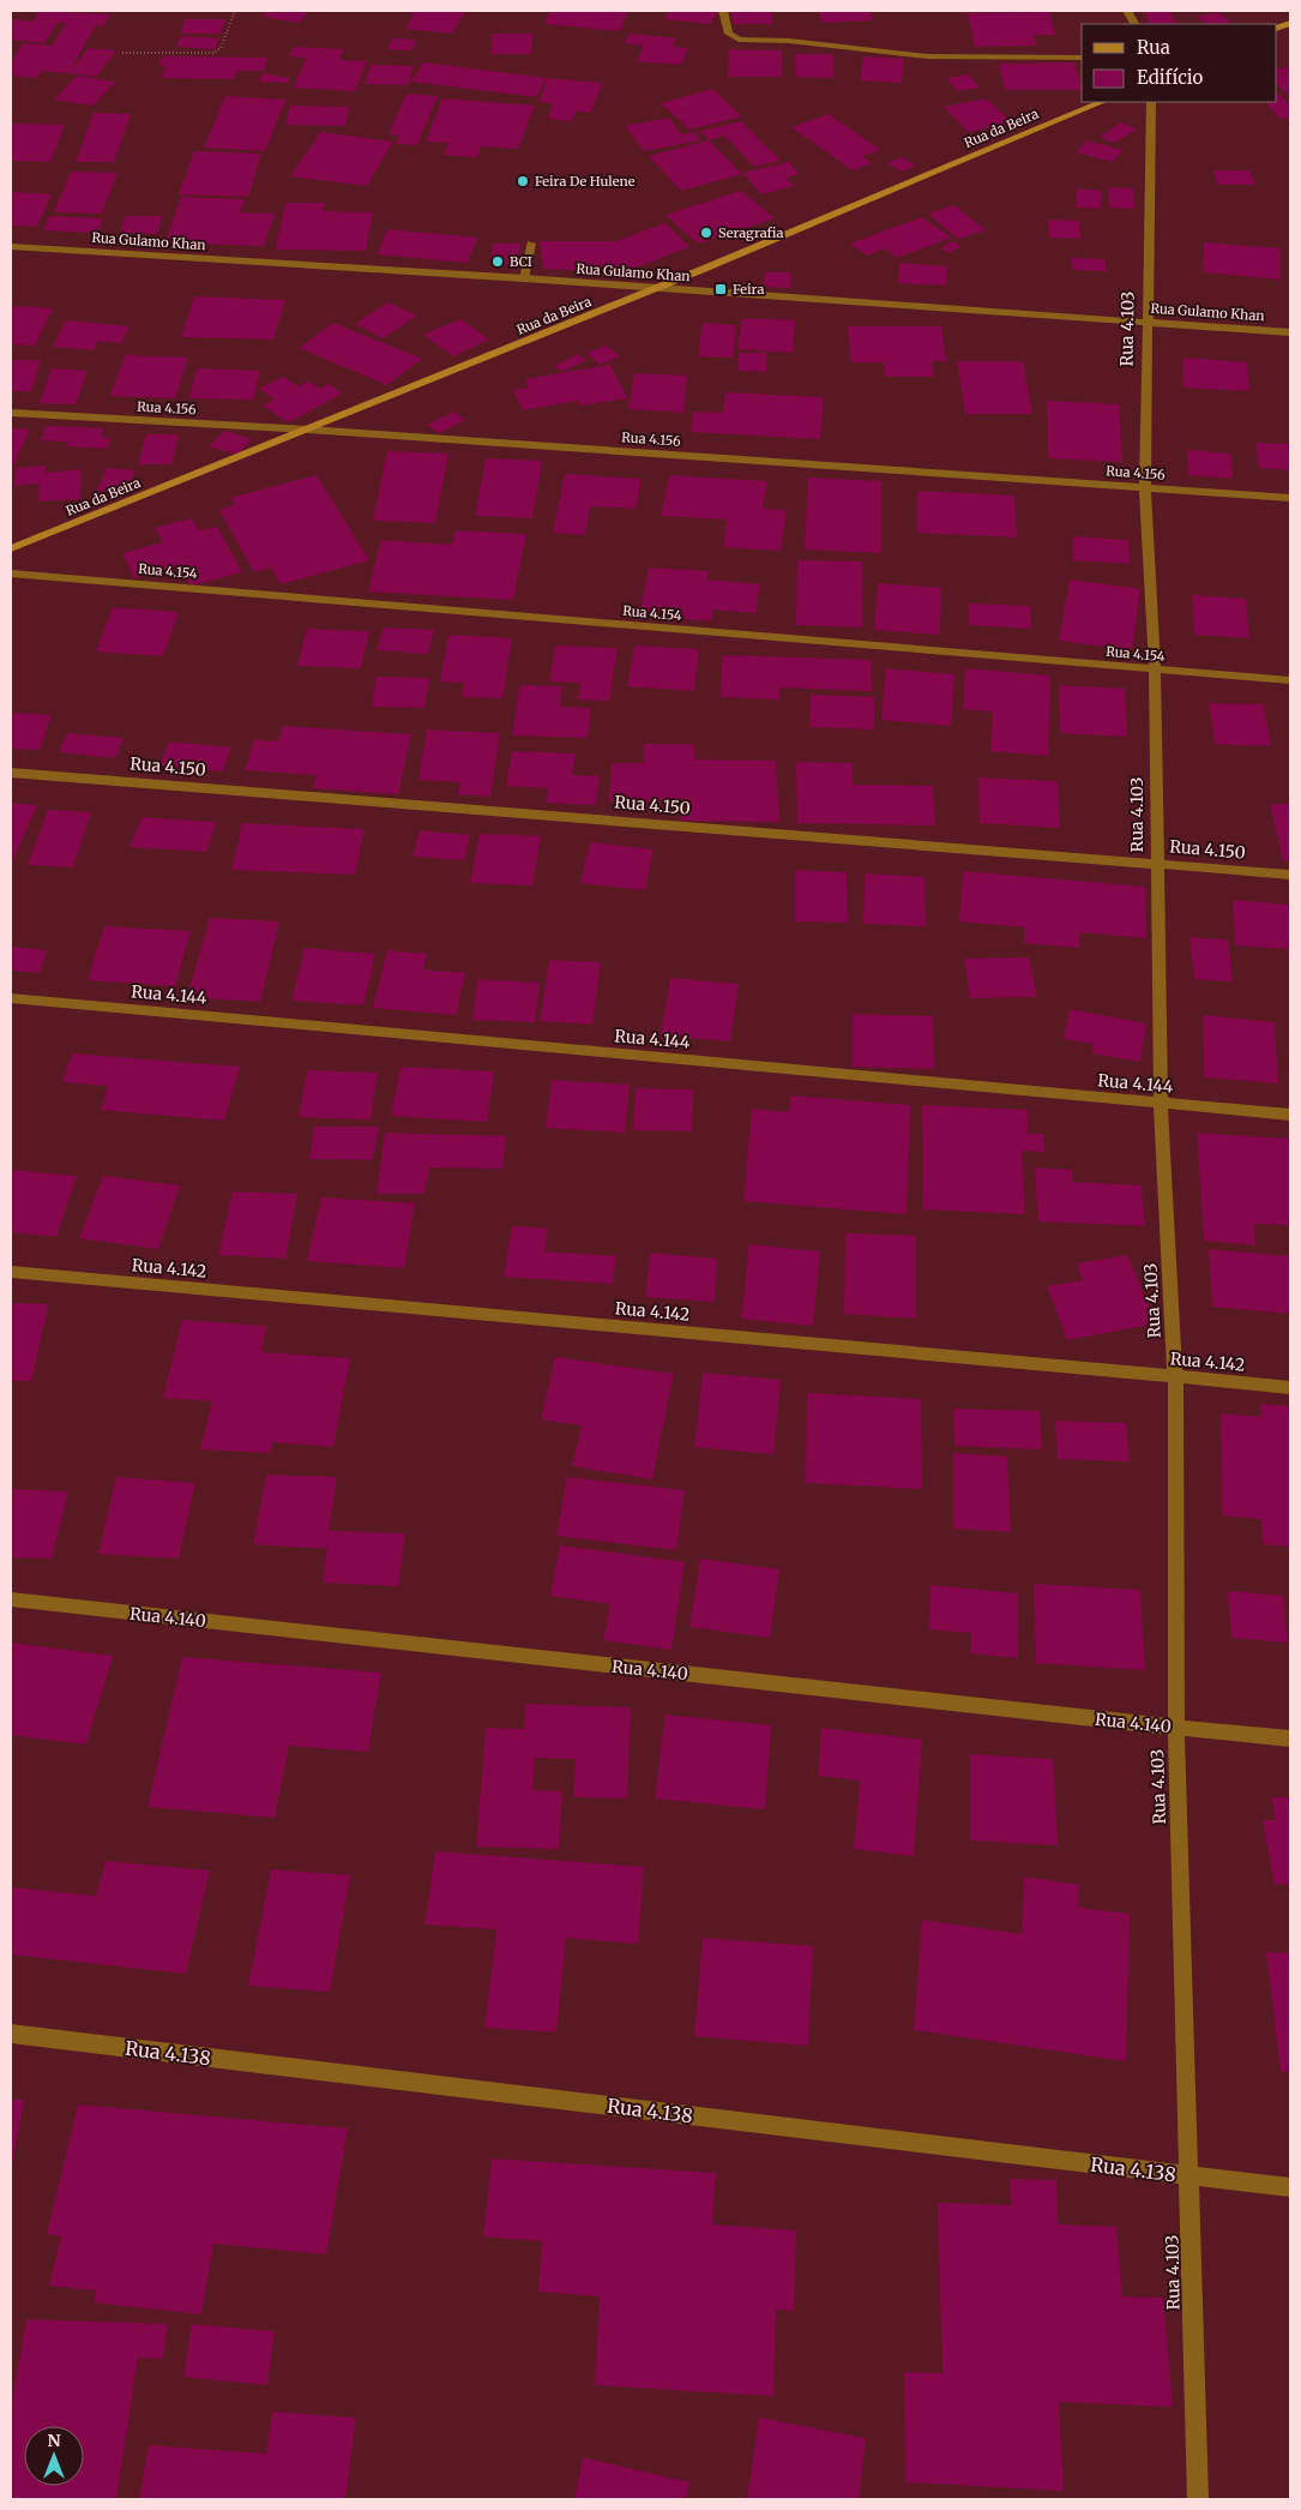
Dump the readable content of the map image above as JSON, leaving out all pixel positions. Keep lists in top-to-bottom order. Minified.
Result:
{"streets":{"main road":["Rua da Beira"],"street":["Rua Gulamo Khan","Rua 4.103","Rua 4.156","Rua 4.154","Rua 4.150","Rua 4.144","Rua 4.142","Rua 4.140","Rua 4.138"]},"crossings":[["Rua da Beira","Rua Gulamo Khan"],["Rua da Beira","Rua 4.156"],["Rua Gulamo Khan","Rua 4.103"],["Rua 4.103","Rua 4.156"],["Rua 4.103","Rua 4.154"],["Rua 4.103","Rua 4.150"],["Rua 4.103","Rua 4.144"],["Rua 4.103","Rua 4.142"],["Rua 4.103","Rua 4.140"],["Rua 4.103","Rua 4.138"]],"places":{"other":["Feira De Hulene","Seragrafia","BCI"],"transit":["Feira"]},"legend":["Rua","Edifício"],"north":"top"}
